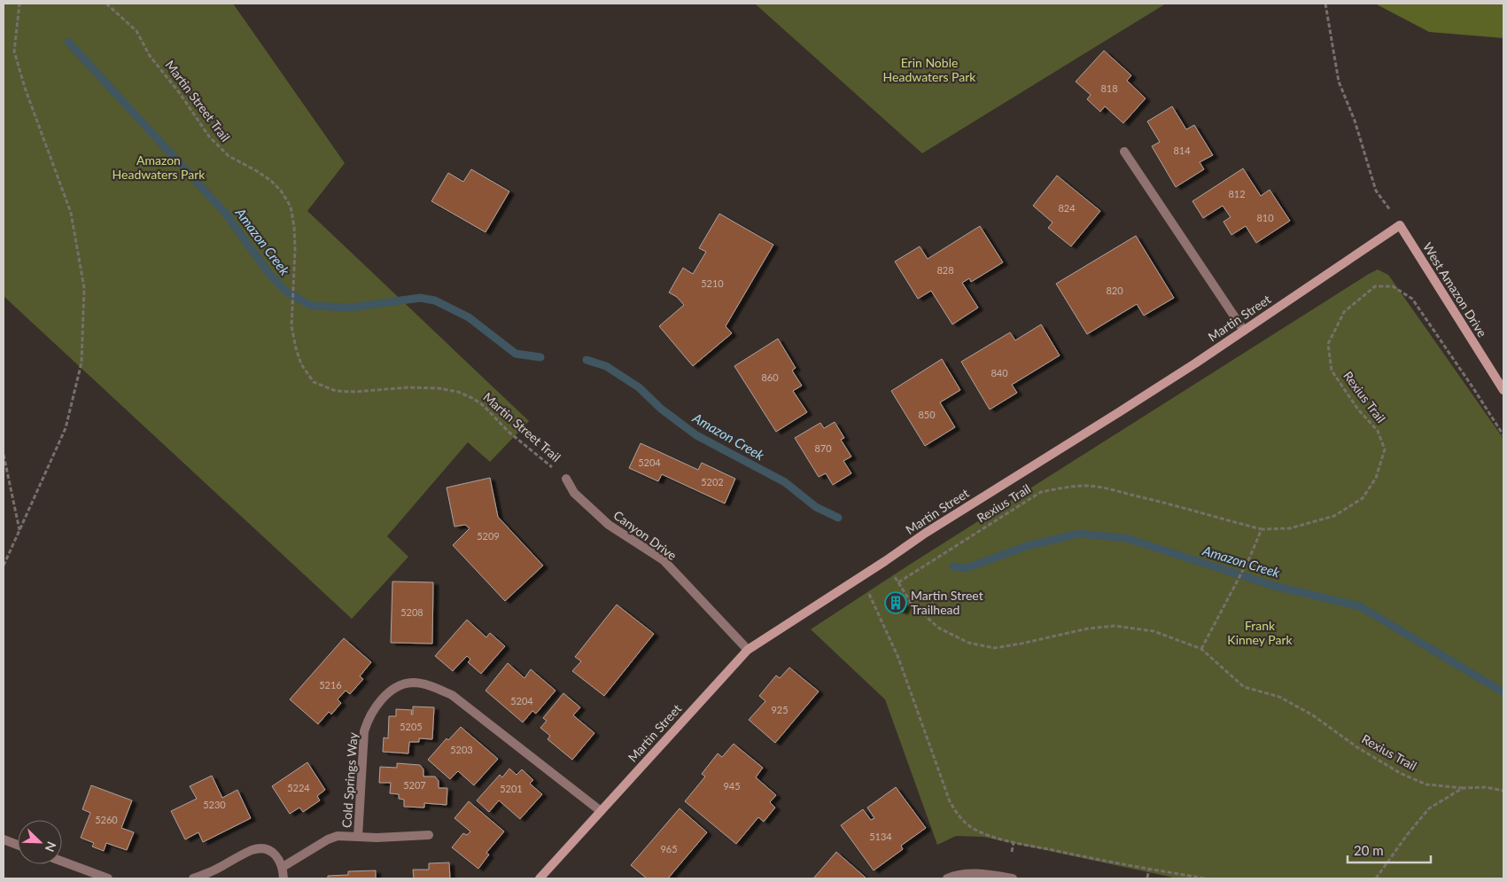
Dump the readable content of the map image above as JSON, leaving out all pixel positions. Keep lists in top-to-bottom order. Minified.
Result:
{"streets":{"street":["West Amazon Drive","Martin Street","Canyon Drive","Cold Springs Way"],"path":["Martin Street Trail","Rexius Trail"]},"crossings":[["Martin Street Trail","Canyon Drive"],["West Amazon Drive","Martin Street"],["Martin Street","Rexius Trail"],["Martin Street","Canyon Drive"],["Martin Street","Cold Springs Way"]],"water":["Amazon Creek"],"parks":["Erin Noble Headwaters Park","Amazon Headwaters Park","Frank Kinney Park"],"places":{"building":["Martin Street Trailhead"]},"house_numbers":["818","814","812","824","810","828","5210","820","840","860","850","870","5204","5202","5209","5208","5216","5204","925","5205","5203","5207","945","5224","5201","5230","5260","5134","965"],"scale_bar":"20 m","north":"bottom right"}
